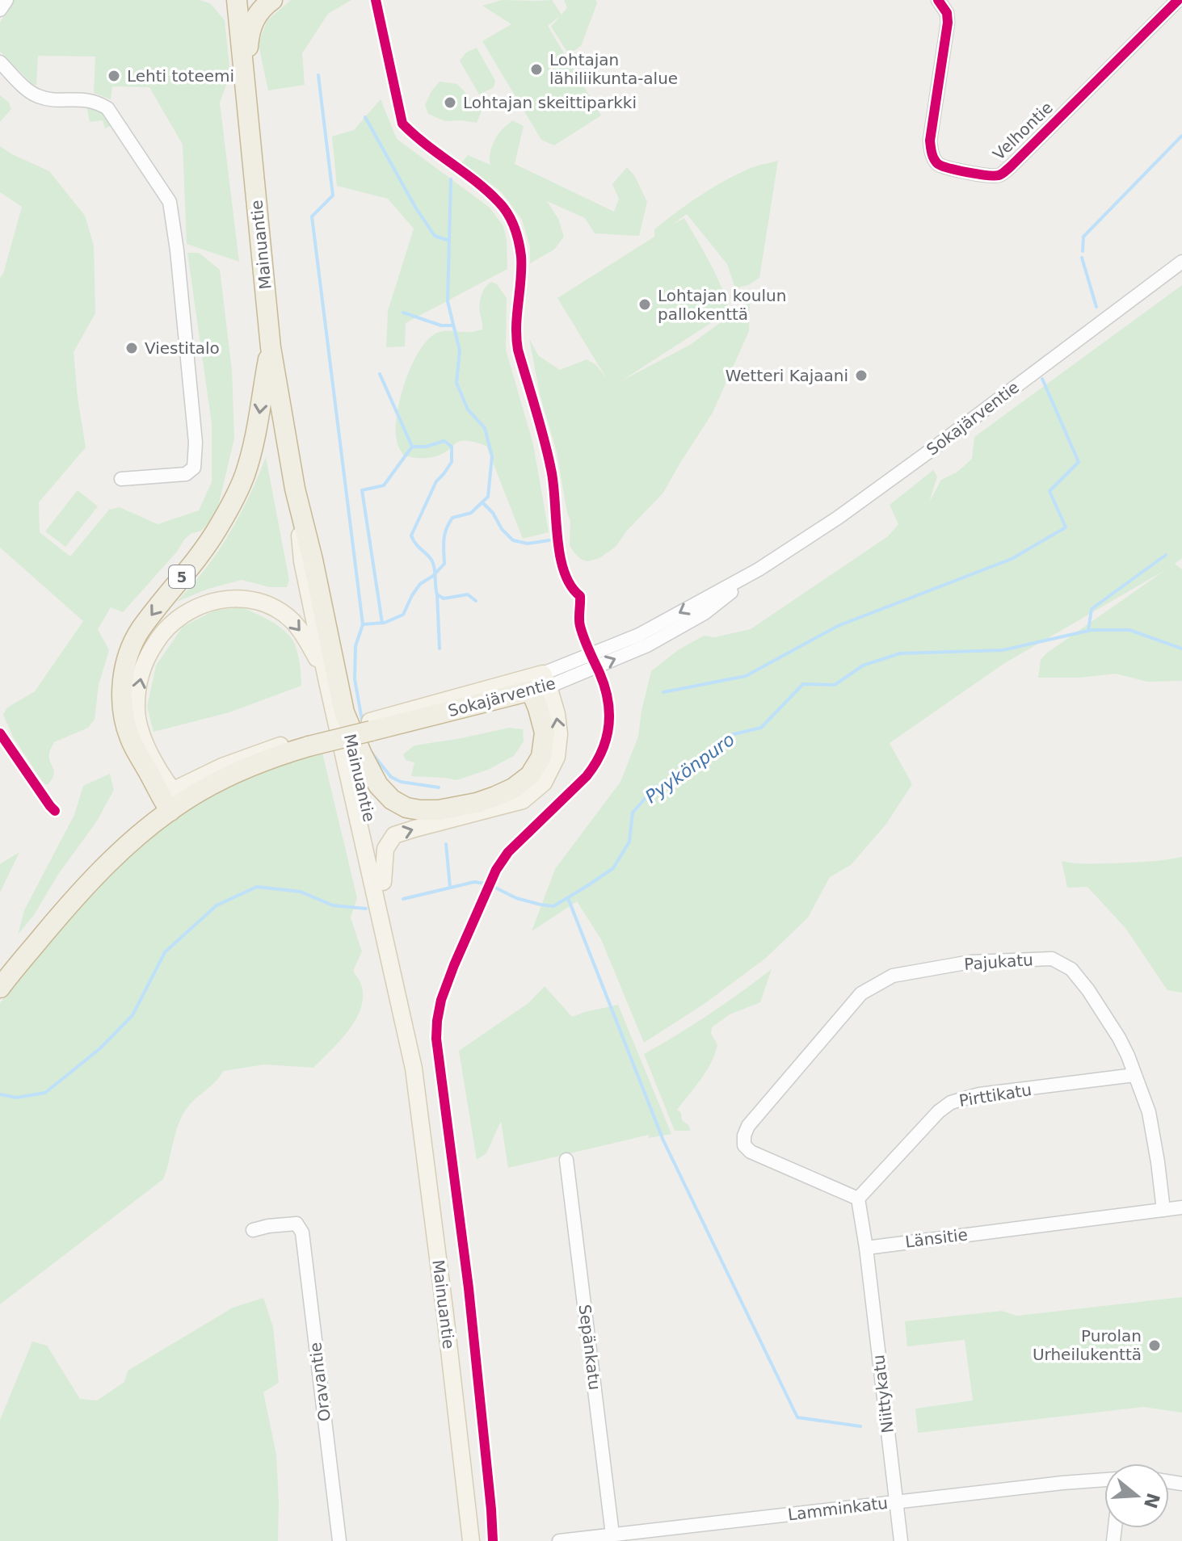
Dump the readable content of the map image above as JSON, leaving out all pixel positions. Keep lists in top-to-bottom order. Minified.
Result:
{"streets":{"highway":["Mainuantie","Sokajärventie","5"],"street":["Velhontie","Pajukatu","Pirttikatu","Länsitie","Sepänkatu","Oravantie","Niittykatu","Lamminkatu"]},"crossings":[["Mainuantie","5"],["Sokajärventie","5"],["Pajukatu","Pirttikatu"],["Pajukatu","Länsitie"],["Länsitie","Niittykatu"],["Sepänkatu","Lamminkatu"],["Niittykatu","Lamminkatu"]],"water":["Pyykönpuro"],"places":["Lohtajan lähiliikunta-alue","Lehti toteemi","Lohtajan skeittiparkki","Lohtajan koulun pallokenttä","Viestitalo","Wetteri Kajaani","Purolan Urheilukenttä"],"north":"right"}
